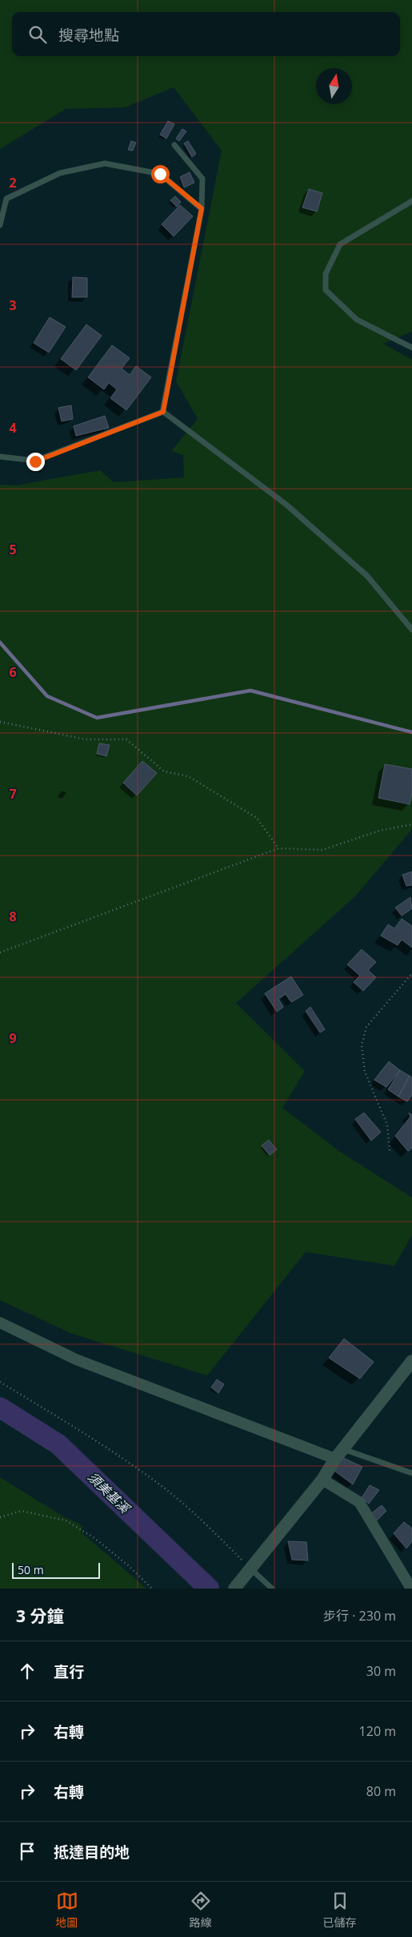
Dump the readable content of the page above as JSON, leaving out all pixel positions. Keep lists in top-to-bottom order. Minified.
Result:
{"water":["須美基溪"],"scale_bar":"50 m","north":"top","page":{"search":"搜尋地點","scale":"50 m","heading":["3 分鐘","步行 · 230 m"],"list":[["直行","30 m"],["右轉","120 m"],["右轉","80 m"],"抵達目的地"],"nav":["地圖","路線","已儲存"]},"grid":{"rows":["2","3","4","5","6","7","8","9"]}}
